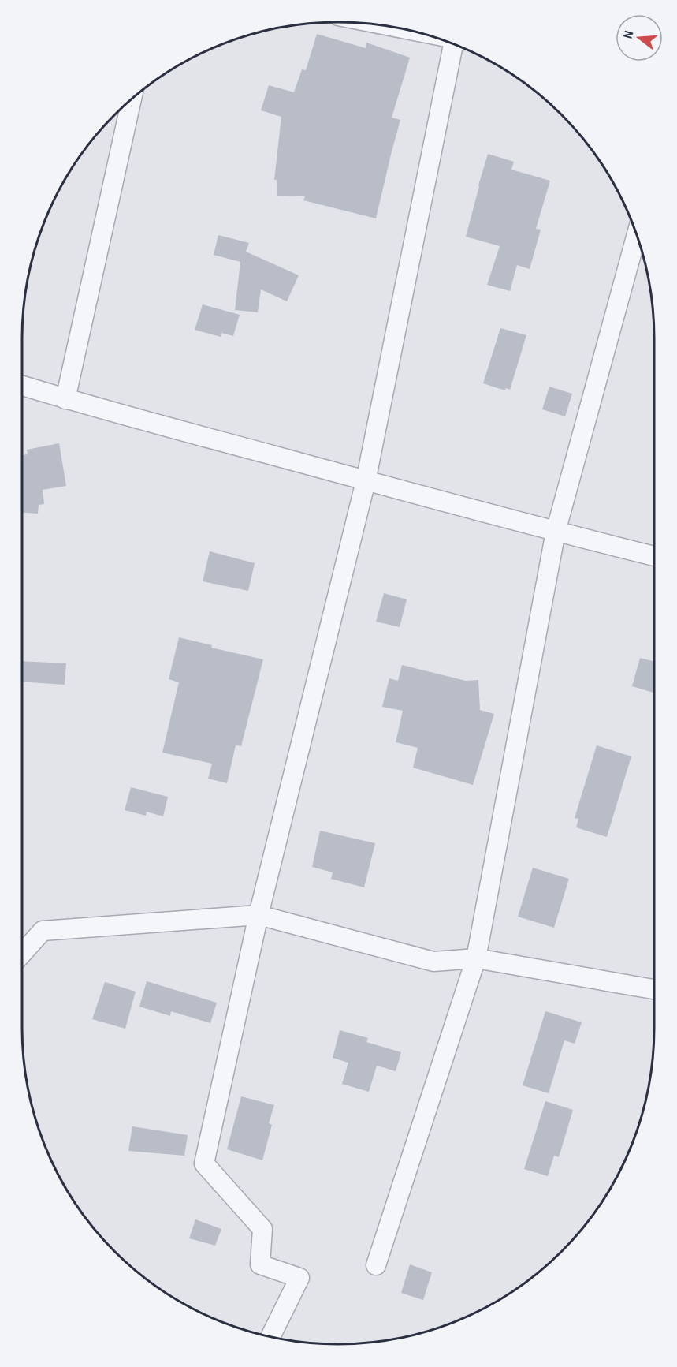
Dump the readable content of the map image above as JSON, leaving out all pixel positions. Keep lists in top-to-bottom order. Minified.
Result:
{"north":"left"}
